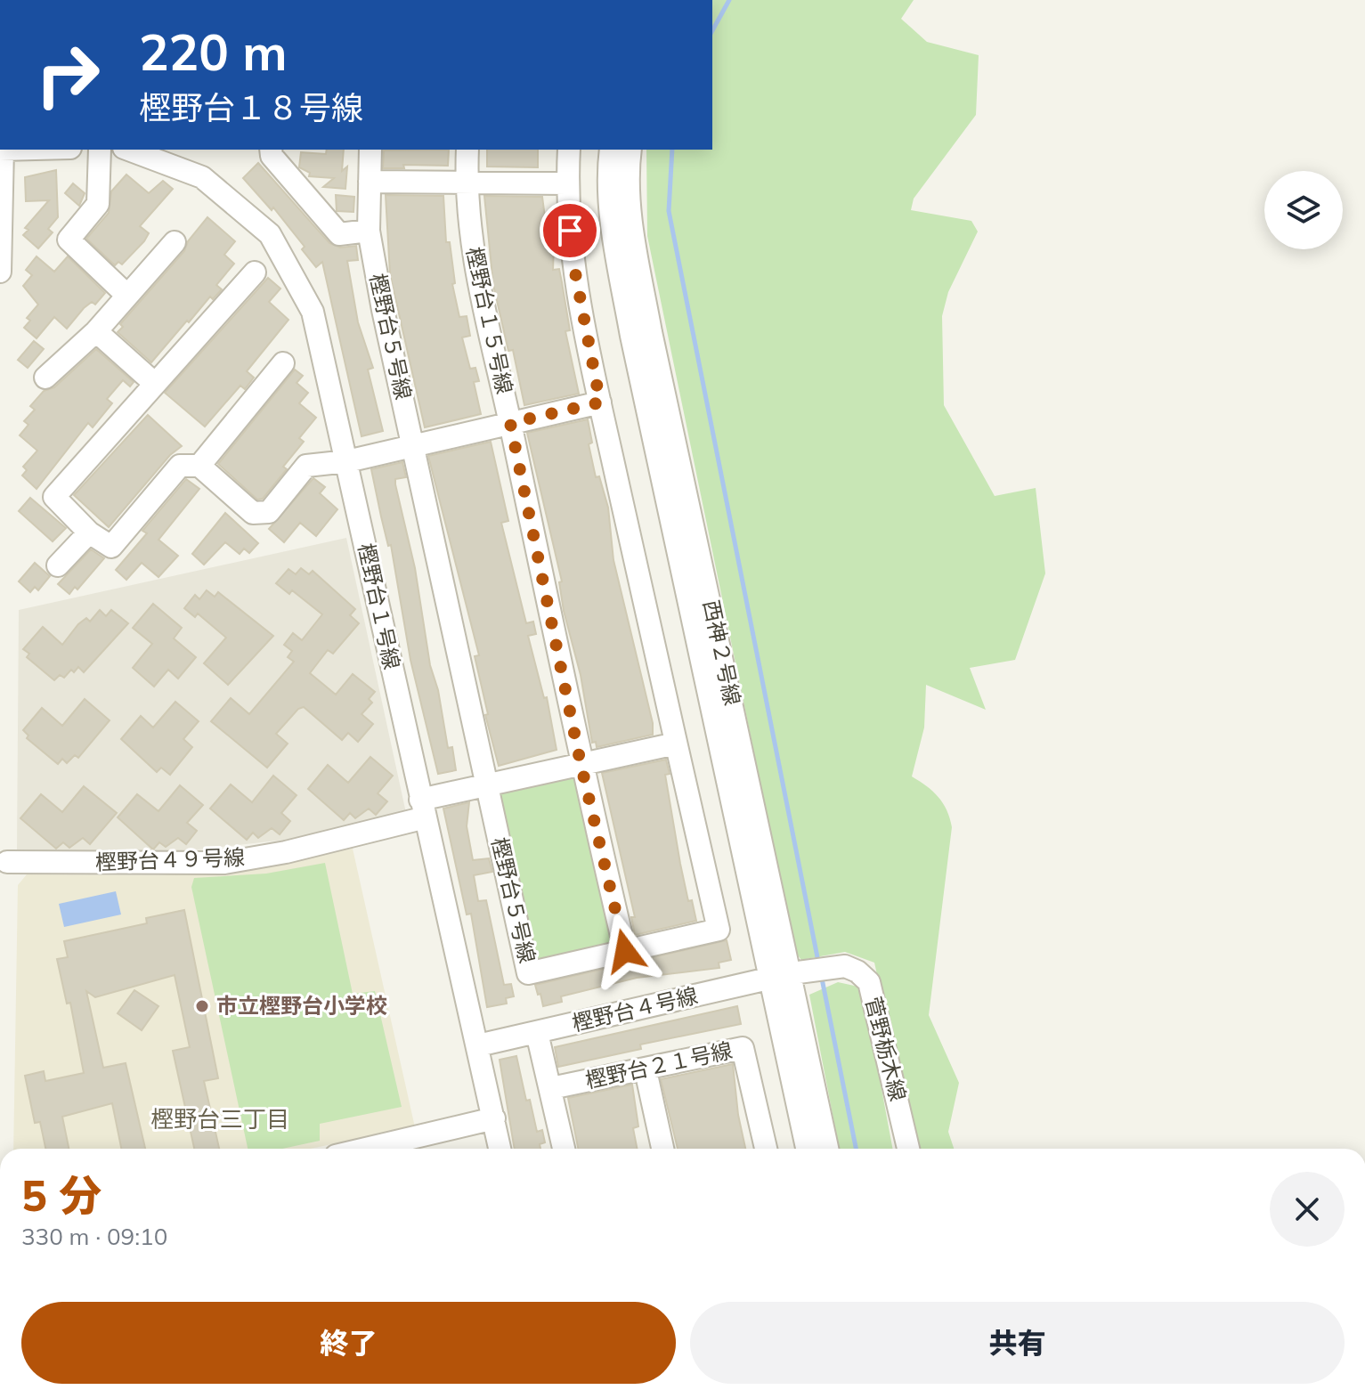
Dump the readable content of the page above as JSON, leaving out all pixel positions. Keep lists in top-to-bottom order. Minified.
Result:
{"streets":{"street":["樫野台１５号線","樫野台５号線","樫野台１号線","西神２号線","樫野台４９号線","樫野台４号線","菅野栃木線","樫野台２１号線"]},"crossings":[["樫野台１５号線","樫野台５号線"],["樫野台１５号線","樫野台４９号線"],["樫野台５号線","樫野台４９号線"],["樫野台１号線","樫野台４９号線"],["樫野台１号線","樫野台４号線"],["西神２号線","樫野台４号線"],["西神２号線","菅野栃木線"],["樫野台４号線","菅野栃木線"]],"districts":["樫野台三丁目"],"places":["市立樫野台小学校"],"page":{"turn":["220 m","樫野台１８号線"],"heading":["5 分","330 m · 09:10"],"buttons":["終了","共有"]}}
